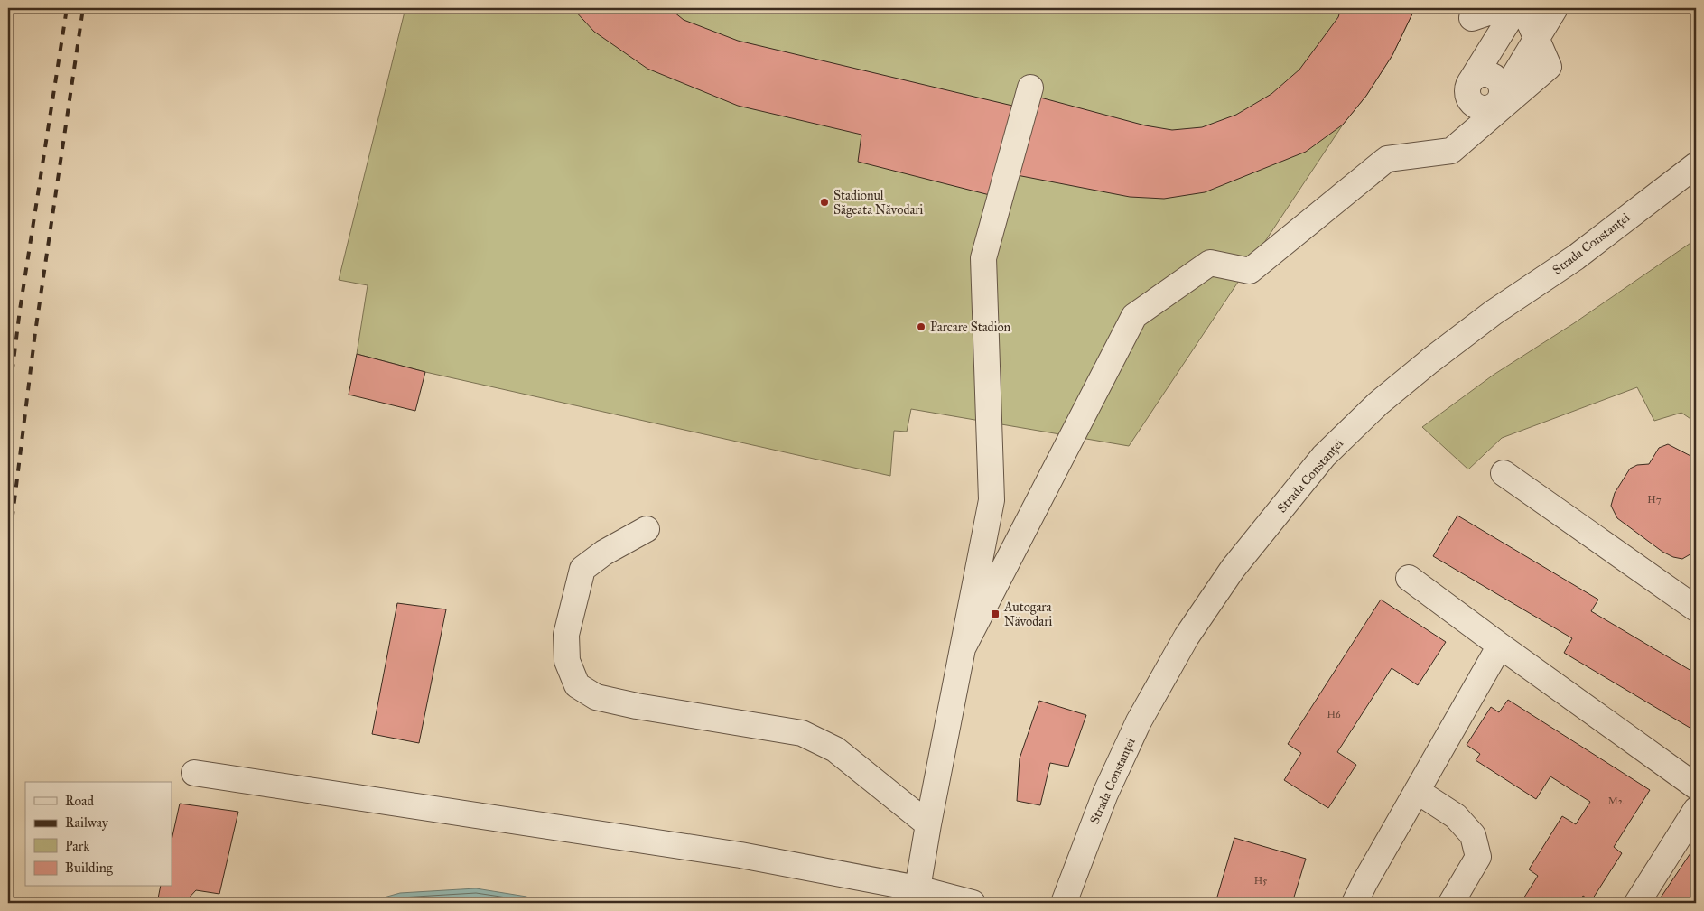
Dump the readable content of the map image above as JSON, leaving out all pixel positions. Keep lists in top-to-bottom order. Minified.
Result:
{"streets":{"street":["Strada Constanței"]},"places":{"other":["Stadionul Săgeata Năvodari","Parcare Stadion"],"transit":["Autogara Năvodari"]},"house_numbers":["H7","H6","M2","H5"],"legend":["Road","Railway","Park","Building"]}
